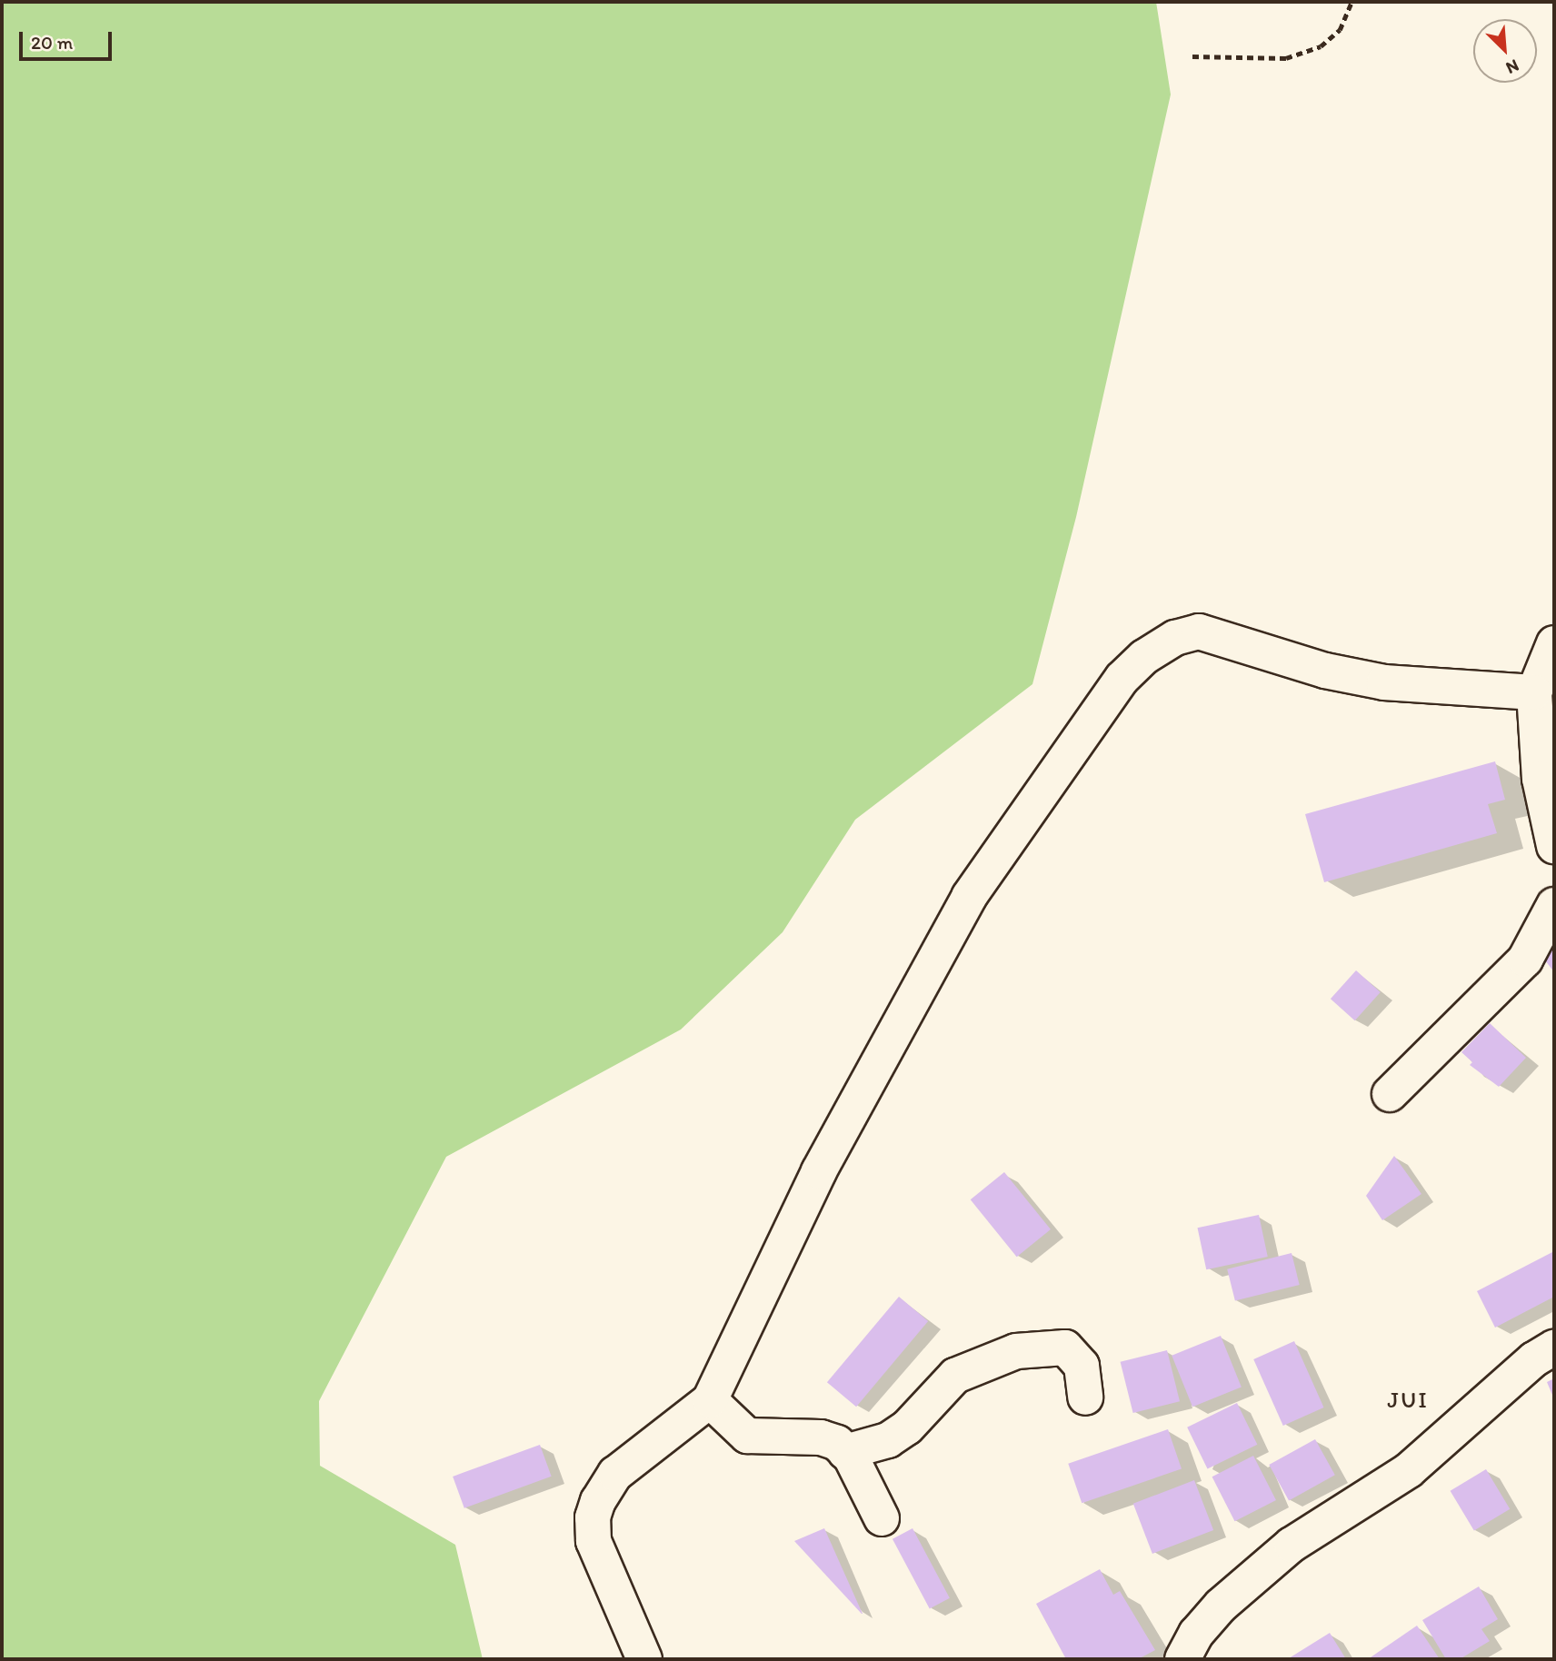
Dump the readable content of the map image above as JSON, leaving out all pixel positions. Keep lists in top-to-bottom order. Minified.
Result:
{"districts":["JUI"],"scale_bar":"20 m","north":"bottom right"}
